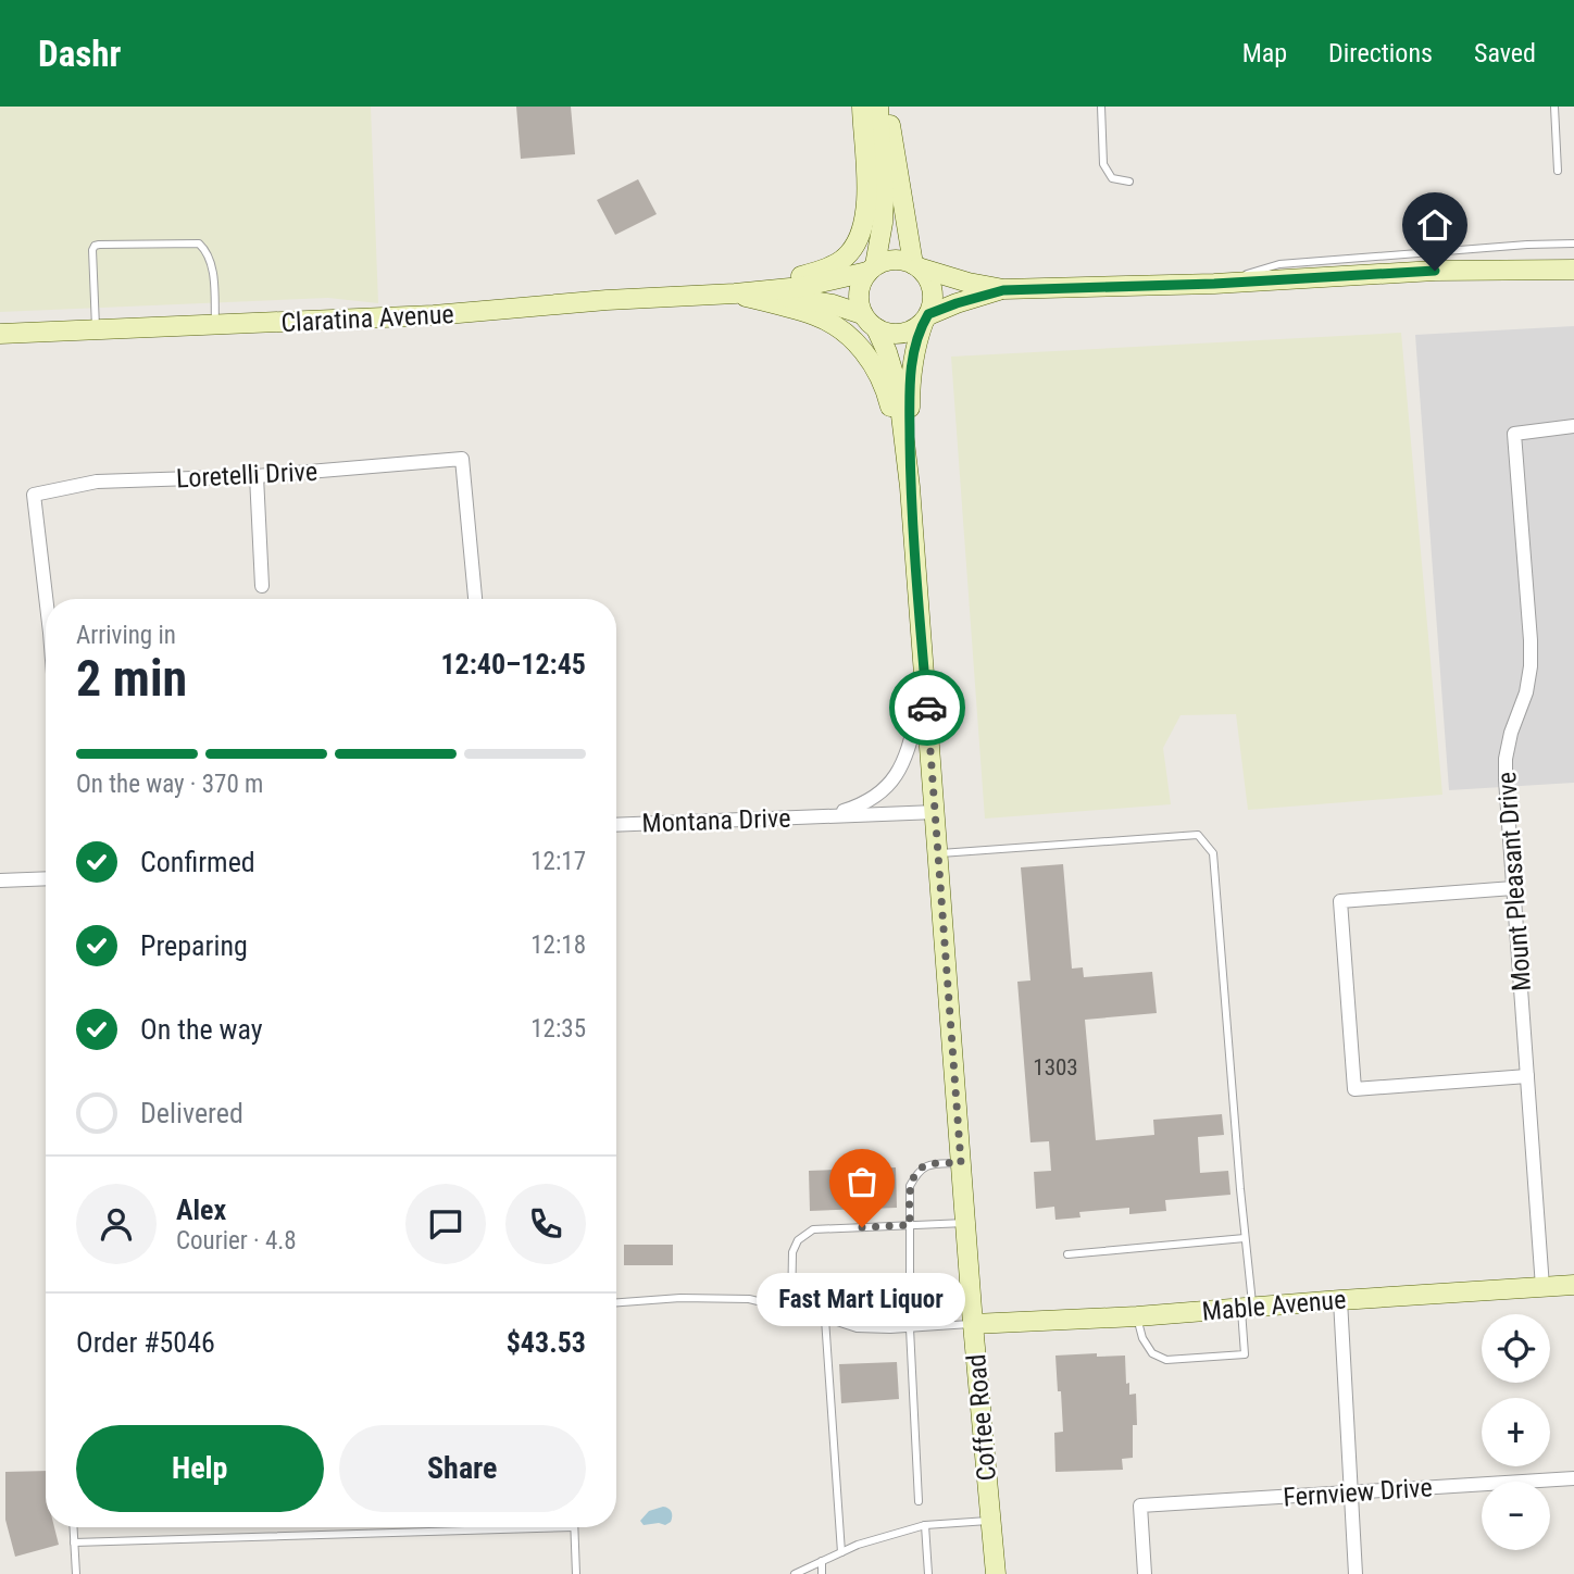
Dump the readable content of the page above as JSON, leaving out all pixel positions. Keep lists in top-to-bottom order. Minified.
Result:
{"streets":{"main road":["Claratina Avenue","Mable Avenue","Coffee Road"],"street":["Loretelli Drive","Montana Drive","Mount Pleasant Drive","Fernview Drive"]},"crossings":[["Claratina Avenue","Coffee Road"],["Montana Drive","Coffee Road"],["Mount Pleasant Drive","Mable Avenue"],["Mable Avenue","Coffee Road"]],"places":["Fast Mart Liquor"],"house_numbers":["1303"],"page":{"header":"Dashr","nav":["Map","Directions","Saved"],"heading":["2 min","Arriving in","12:40–12:45"],"panel":["Alex","Courier · 4.8","Order #5046","$43.53"],"bar":"On the way · 370 m","list":[["Confirmed","12:17"],["Preparing","12:18"],["On the way","12:35"],"Delivered"],"bubble":"Fast Mart Liquor","map_buttons":["+","−"],"buttons":["Help","Share"]}}
